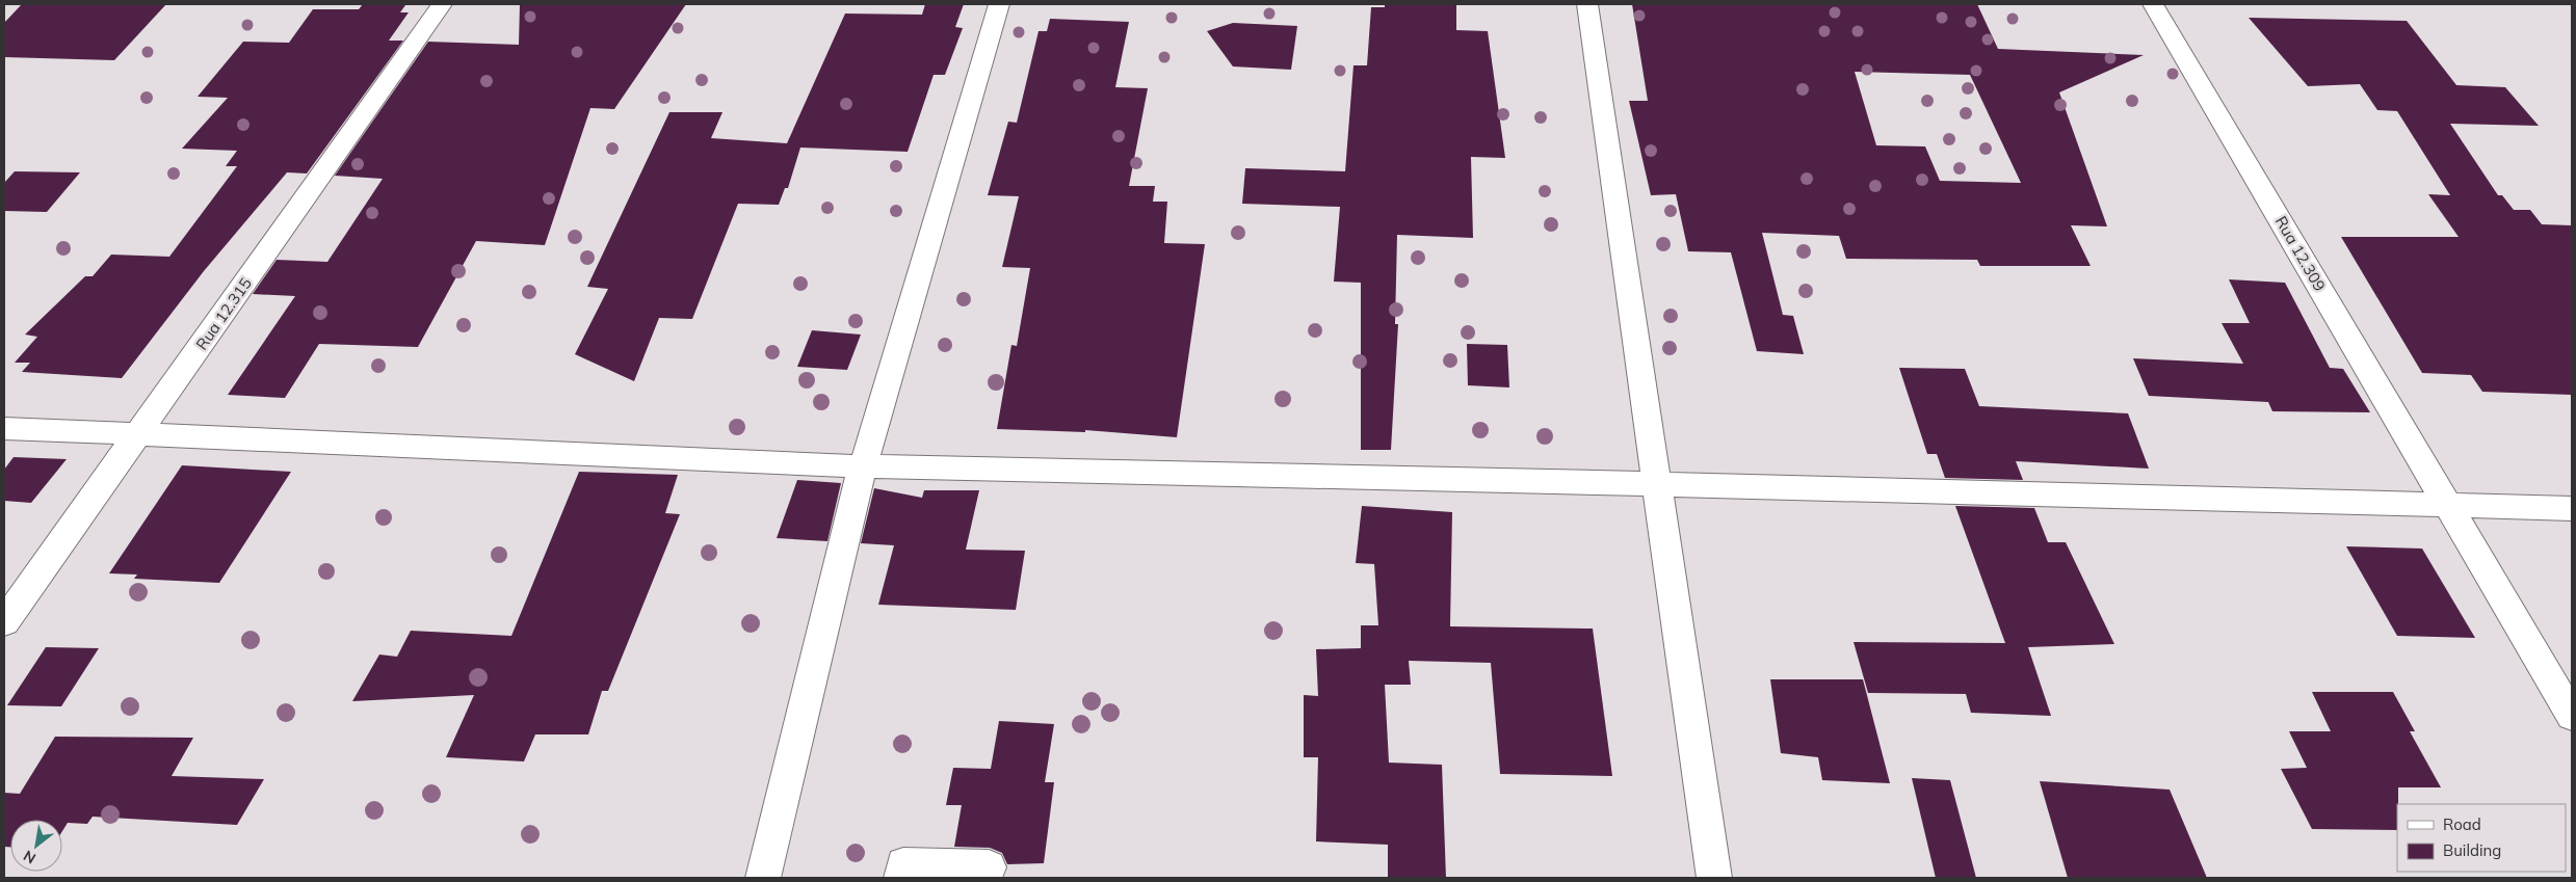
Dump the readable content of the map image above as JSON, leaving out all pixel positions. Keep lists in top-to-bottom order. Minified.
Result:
{"streets":{"street":["Rua 12.309","Rua 12.315"]},"legend":["Road","Building"],"north":"bottom left"}
